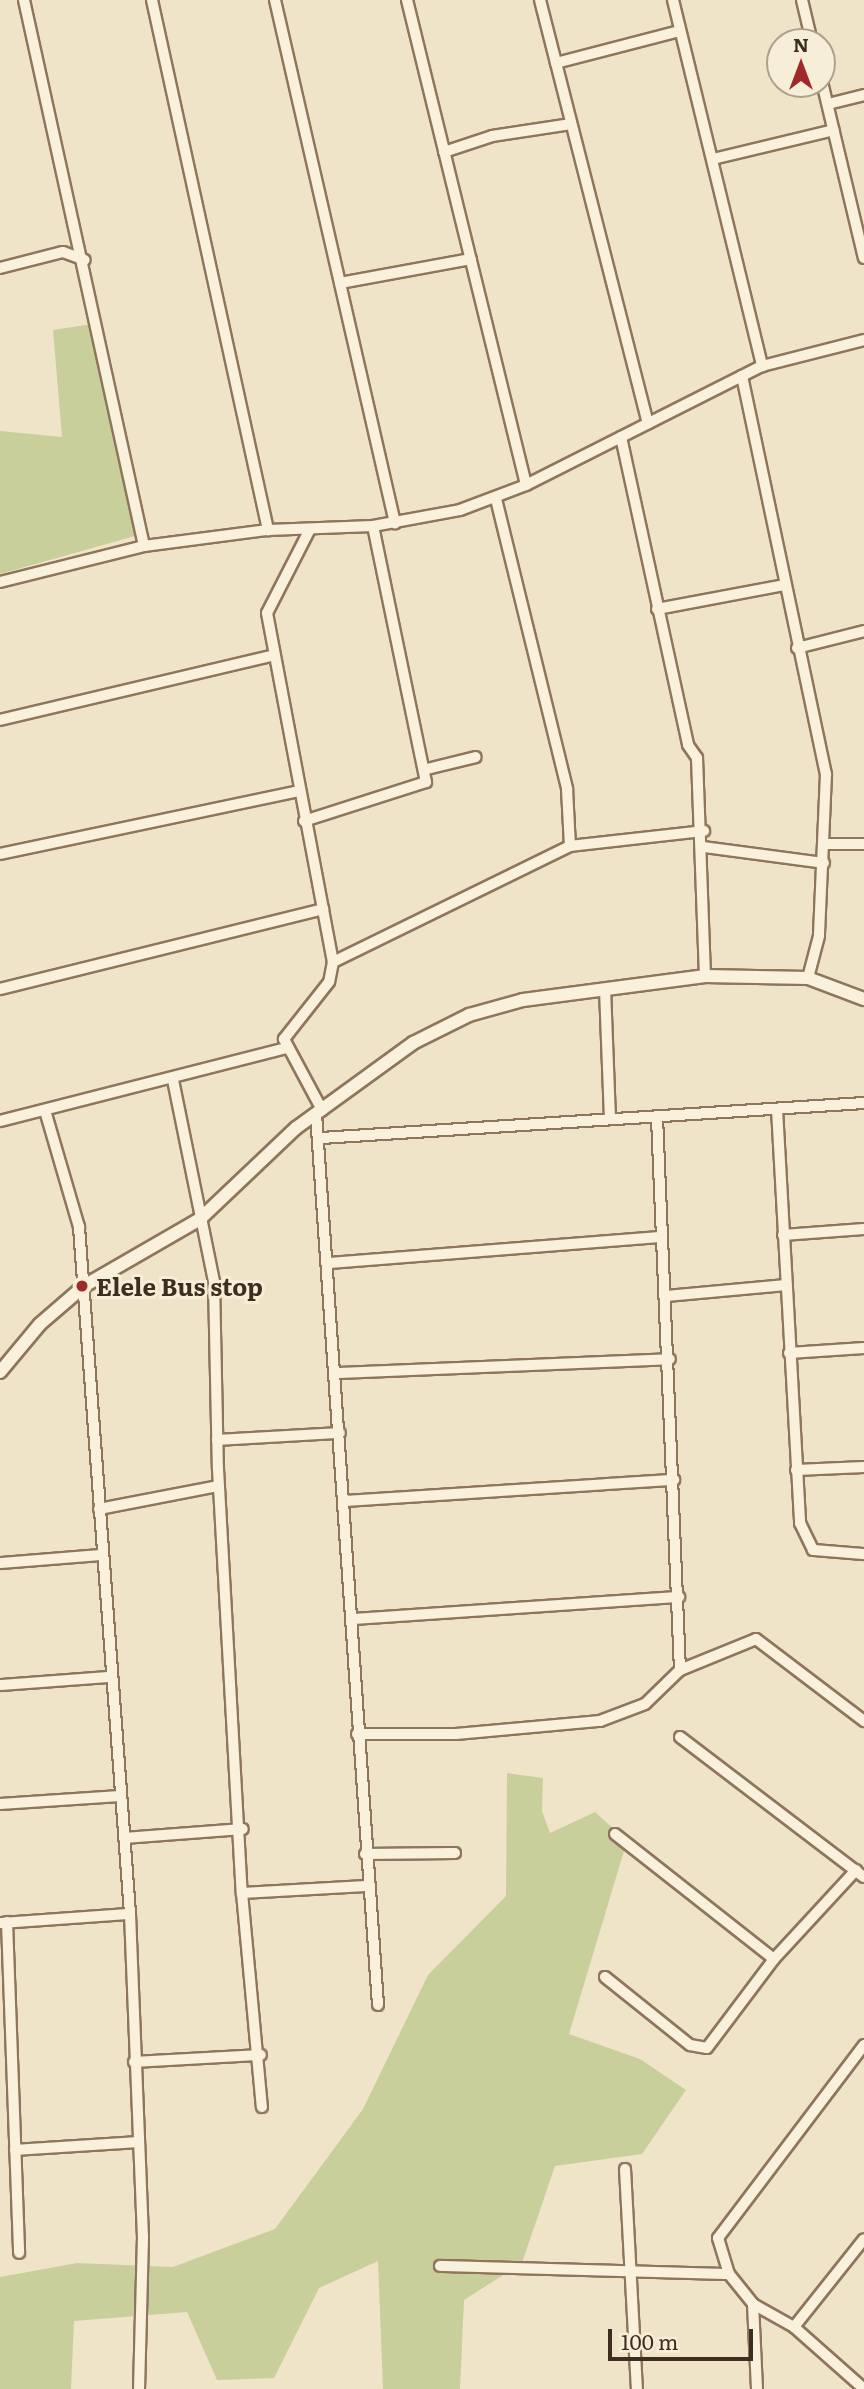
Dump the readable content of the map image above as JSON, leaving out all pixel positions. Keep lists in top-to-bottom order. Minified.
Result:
{"places":["Elele Bus stop"],"scale_bar":"100 m","north":"top"}
